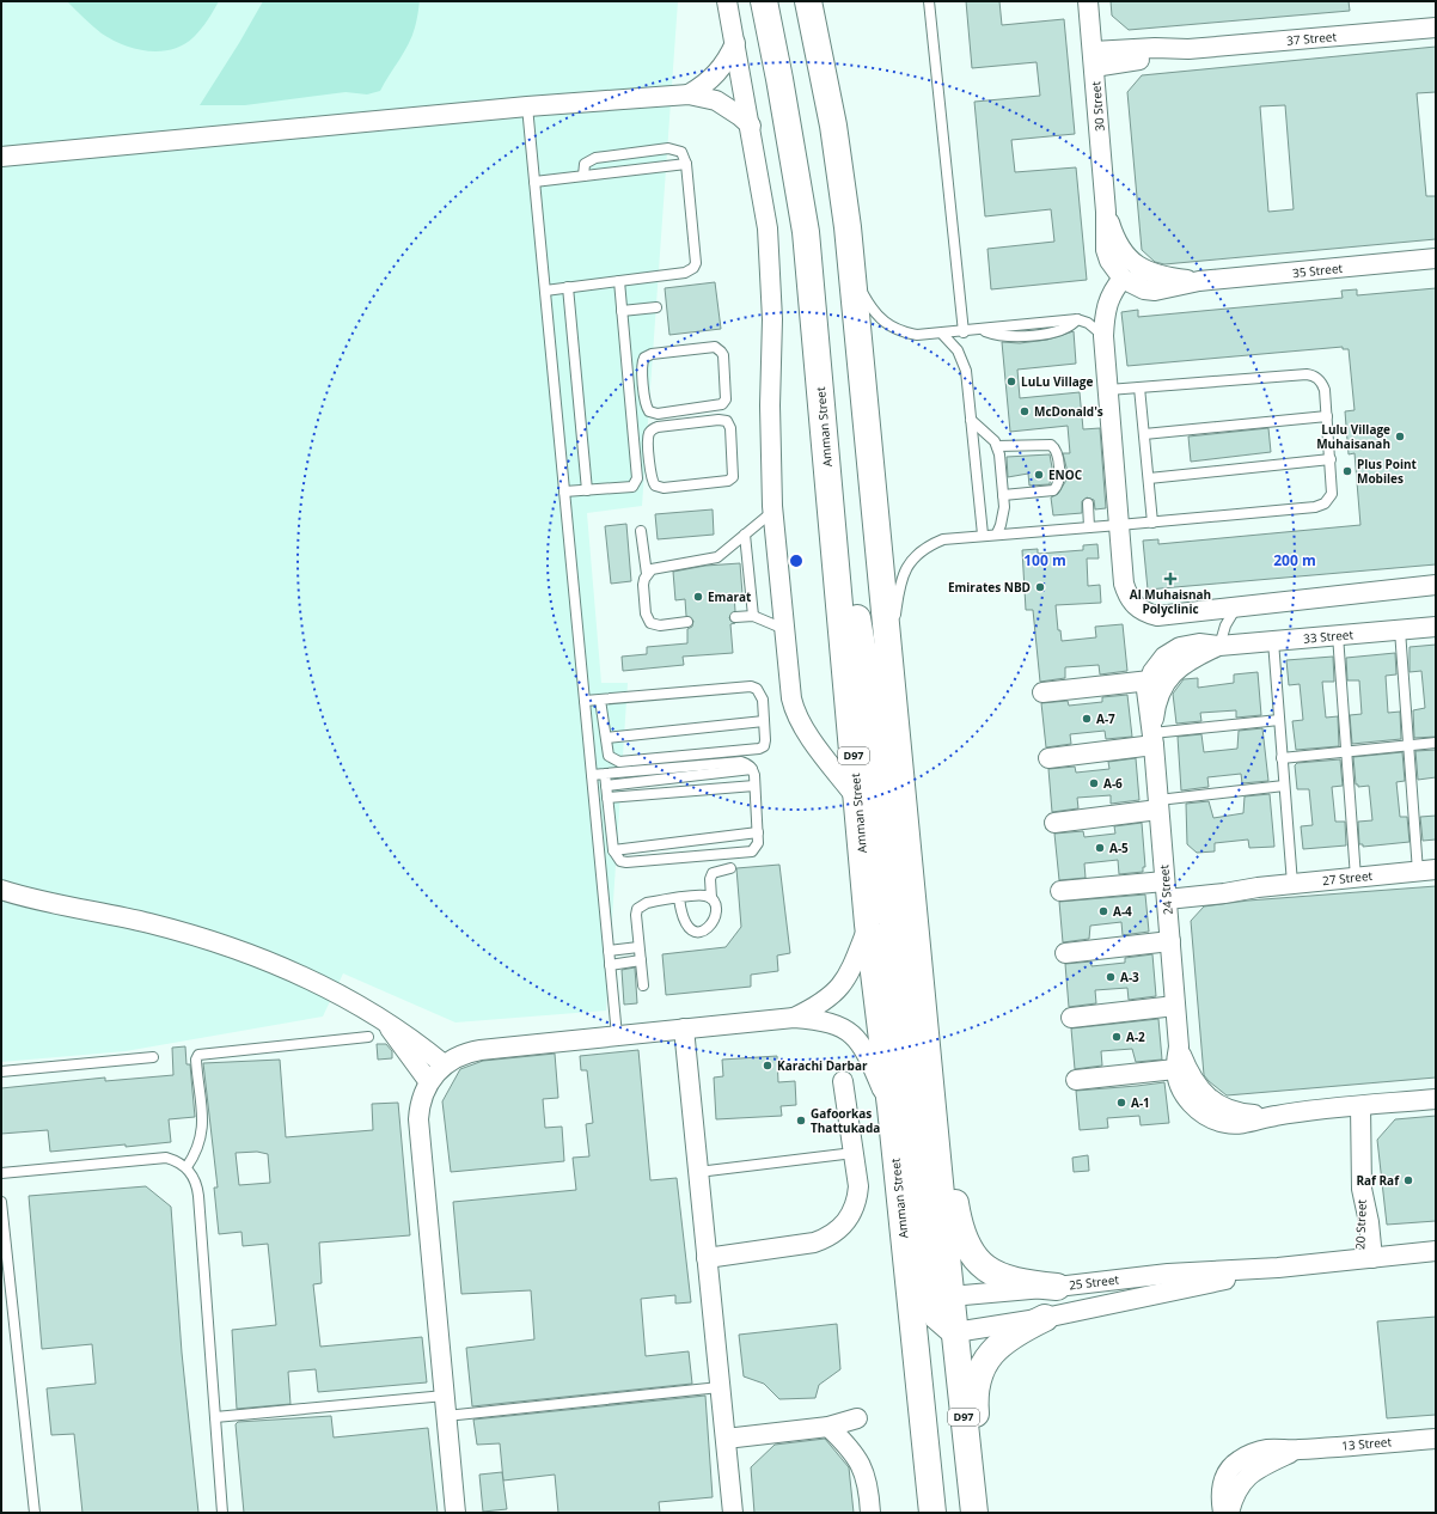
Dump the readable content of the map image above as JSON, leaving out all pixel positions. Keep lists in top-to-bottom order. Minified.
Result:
{"streets":{"main road":["Amman Street","D97"],"street":["37 Street","30 Street","35 Street","33 Street","27 Street","24 Street","20 Street","25 Street","13 Street"]},"crossings":[["37 Street","30 Street"],["30 Street","35 Street"],["Amman Street","25 Street"],["33 Street","24 Street"],["D97","25 Street"],["27 Street","24 Street"],["24 Street","20 Street"],["20 Street","25 Street"]],"places":{"other":["LuLu Village","McDonald's","Lulu Village Muhaisanah","Plus Point Mobiles","ENOC","Emirates NBD","Emarat","A-7","A-6","A-5","A-4","A-3","A-2","Karachi Darbar","A-1","Gafoorkas Thattukada","Raf Raf"],"health":["Al Muhaisnah Polyclinic"]},"rings":["100 m","200 m"]}
